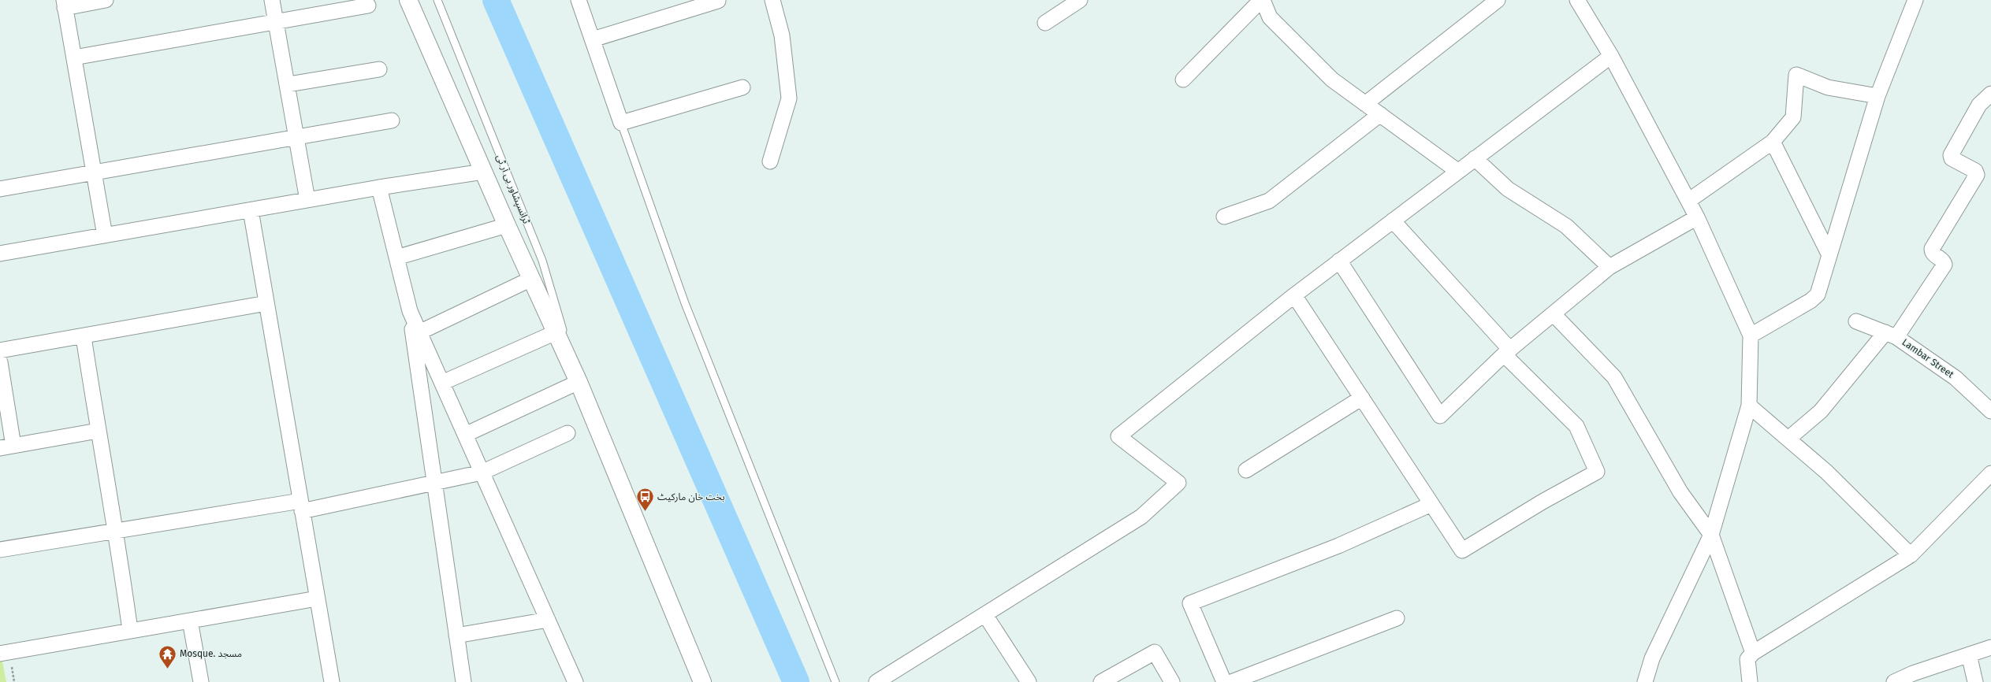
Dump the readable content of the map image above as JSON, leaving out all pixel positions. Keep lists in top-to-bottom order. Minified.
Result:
{"streets":{"street":["Lambar Street"],"lane":["ٹرانسپشاور بی آر ٹی"]},"places":{"bus stop":["بخت خان مارکیٹ"],"temple":["Mosque. مسجد"]}}
